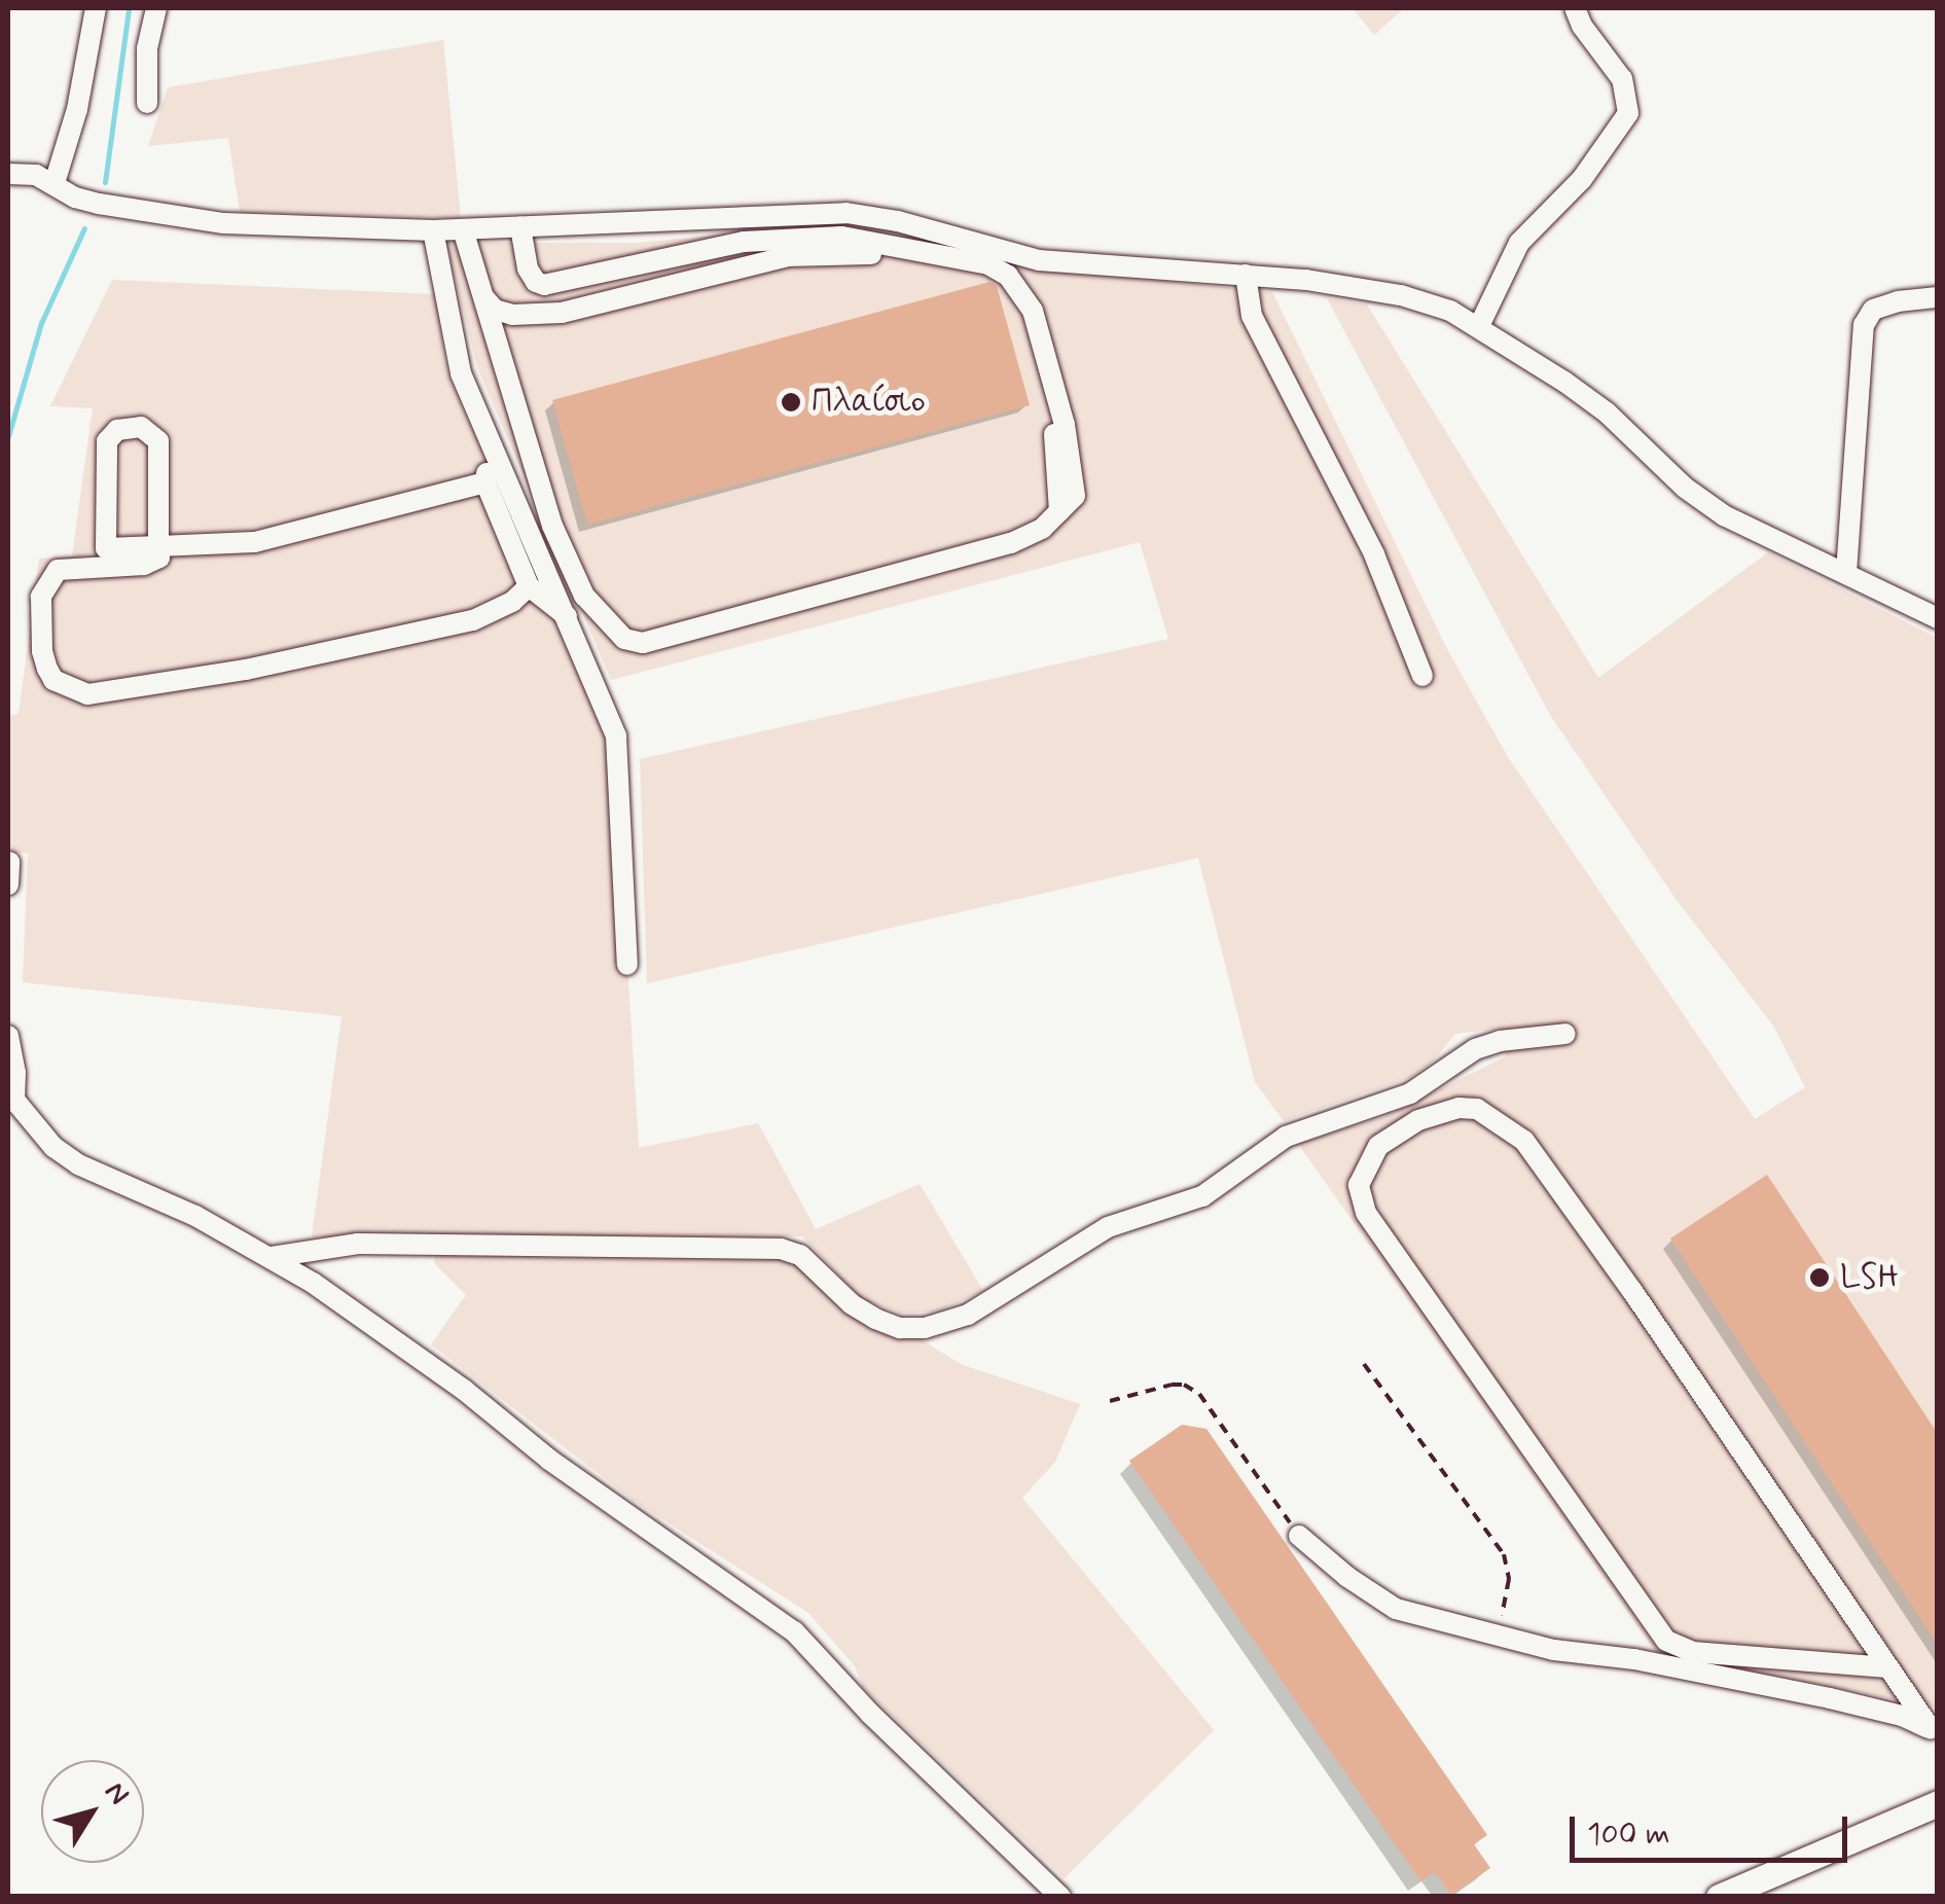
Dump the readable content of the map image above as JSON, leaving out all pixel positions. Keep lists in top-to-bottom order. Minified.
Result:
{"places":["Πλαίσιο","LSH"],"scale_bar":"100 m","north":"top right"}
